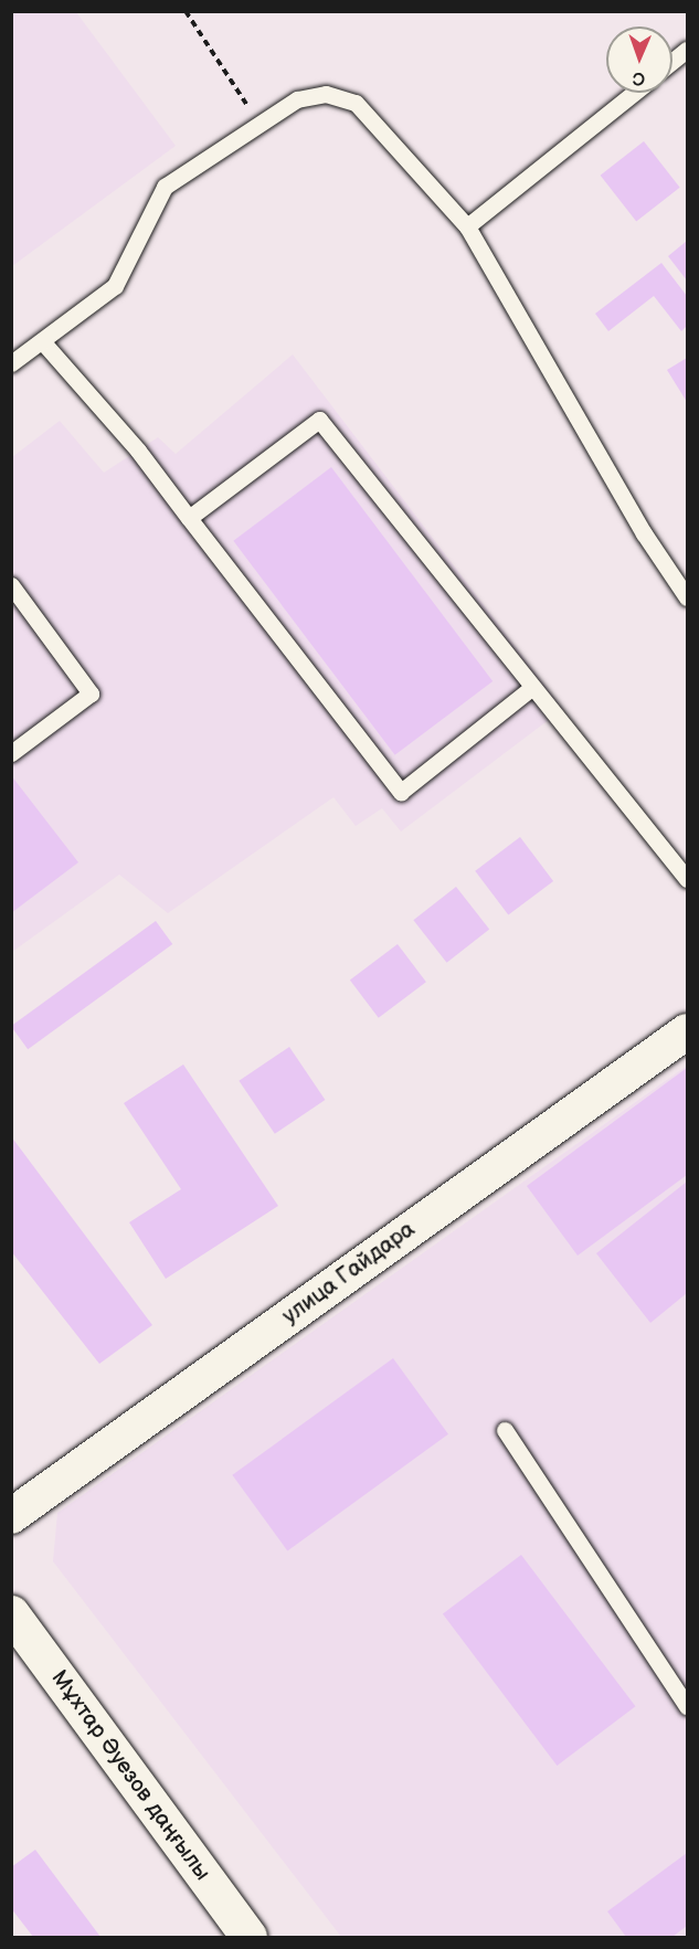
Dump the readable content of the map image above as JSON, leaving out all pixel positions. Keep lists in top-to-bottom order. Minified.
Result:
{"streets":{"main road":["Мұхтар Әуезов даңғылы"],"street":["улица Гайдара"]},"north":"bottom"}
